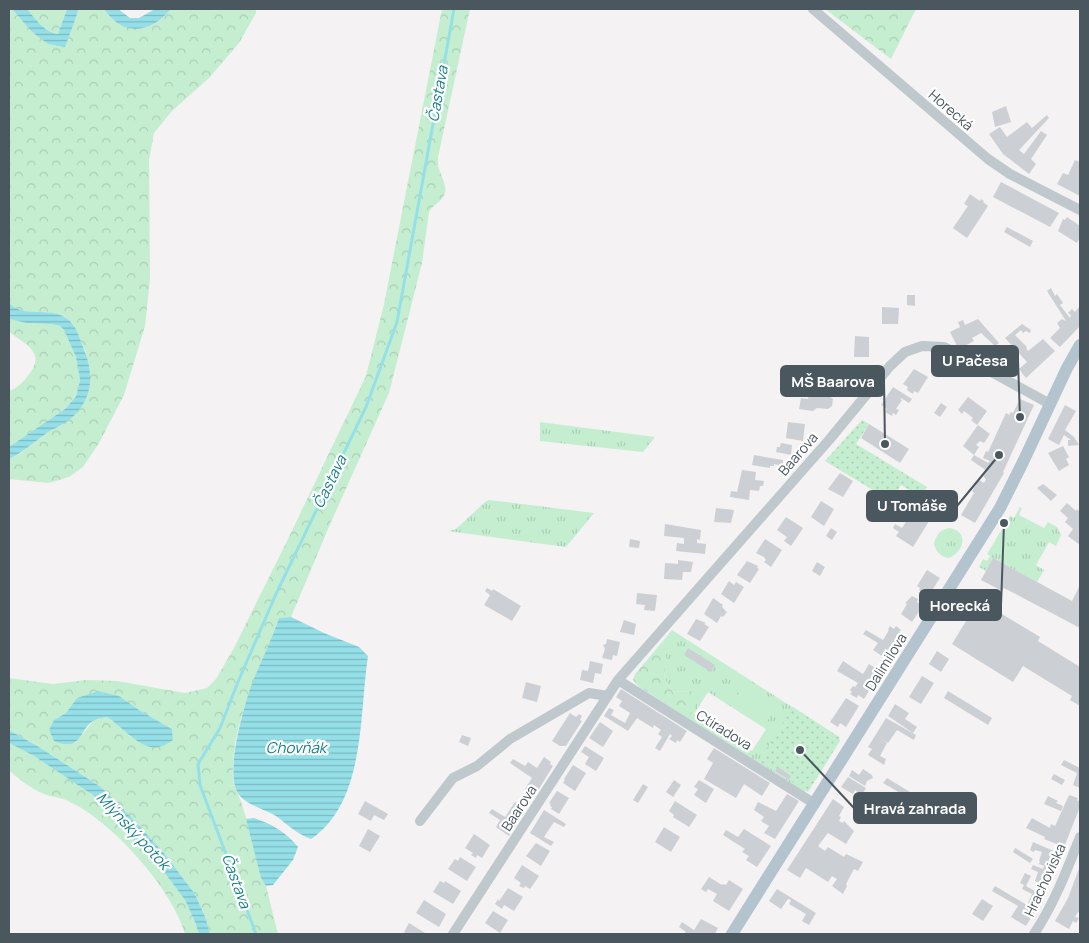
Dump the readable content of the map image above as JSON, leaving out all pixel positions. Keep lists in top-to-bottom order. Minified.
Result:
{"streets":{"main road":["Dalimilova"],"street":["Horecká","Baarova","Ctiradova","Hrachoviska"]},"crossings":[["Baarova","Dalimilova"],["Baarova","Ctiradova"],["Dalimilova","Ctiradova"]],"water":["Častava","Chovňák","Mlýnský potok"],"places":["U Pačesa","MŠ Baarova","U Tomáše","Horecká","Hravá zahrada"]}
